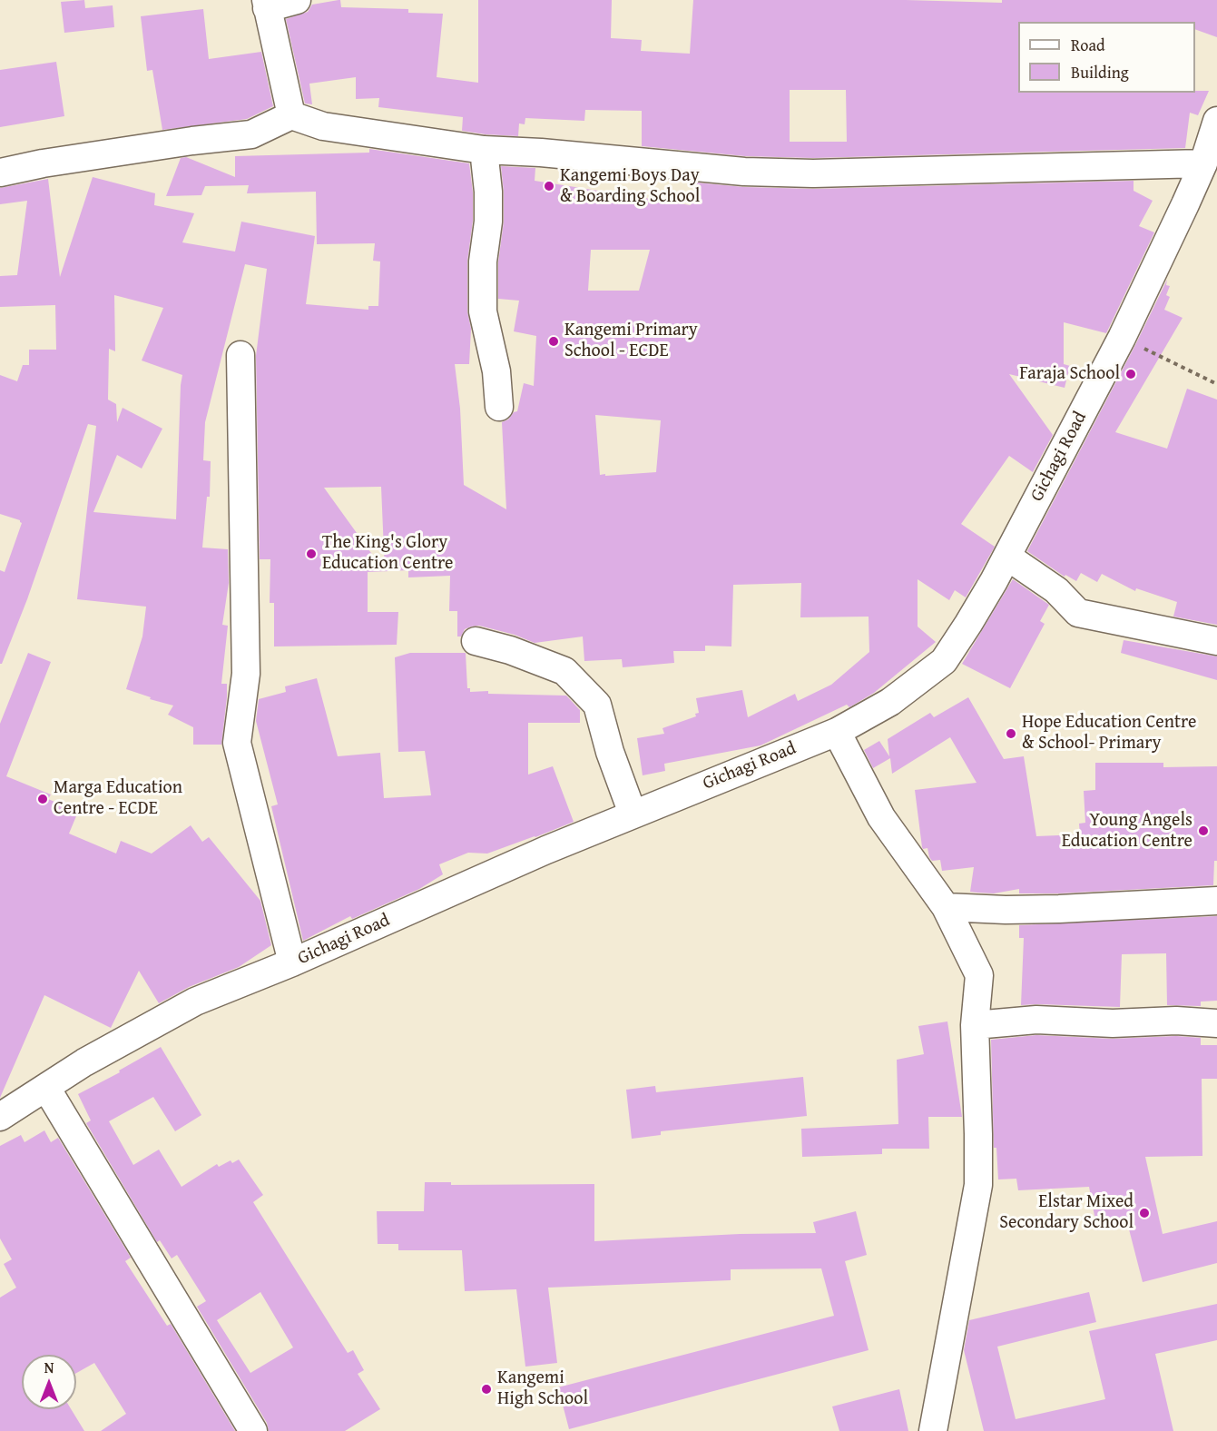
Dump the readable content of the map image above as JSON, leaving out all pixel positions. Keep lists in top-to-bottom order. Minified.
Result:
{"streets":{"street":["Gichagi Road"]},"places":["Kangemi Boys Day & Boarding School","Kangemi Primary School - ECDE","Faraja School","The King's Glory Education Centre","Hope Education Centre & School- Primary","Marga Education Centre - ECDE","Young Angels Education Centre","Elstar Mixed Secondary School","Kangemi High School"],"legend":["Road","Building"],"north":"top"}
